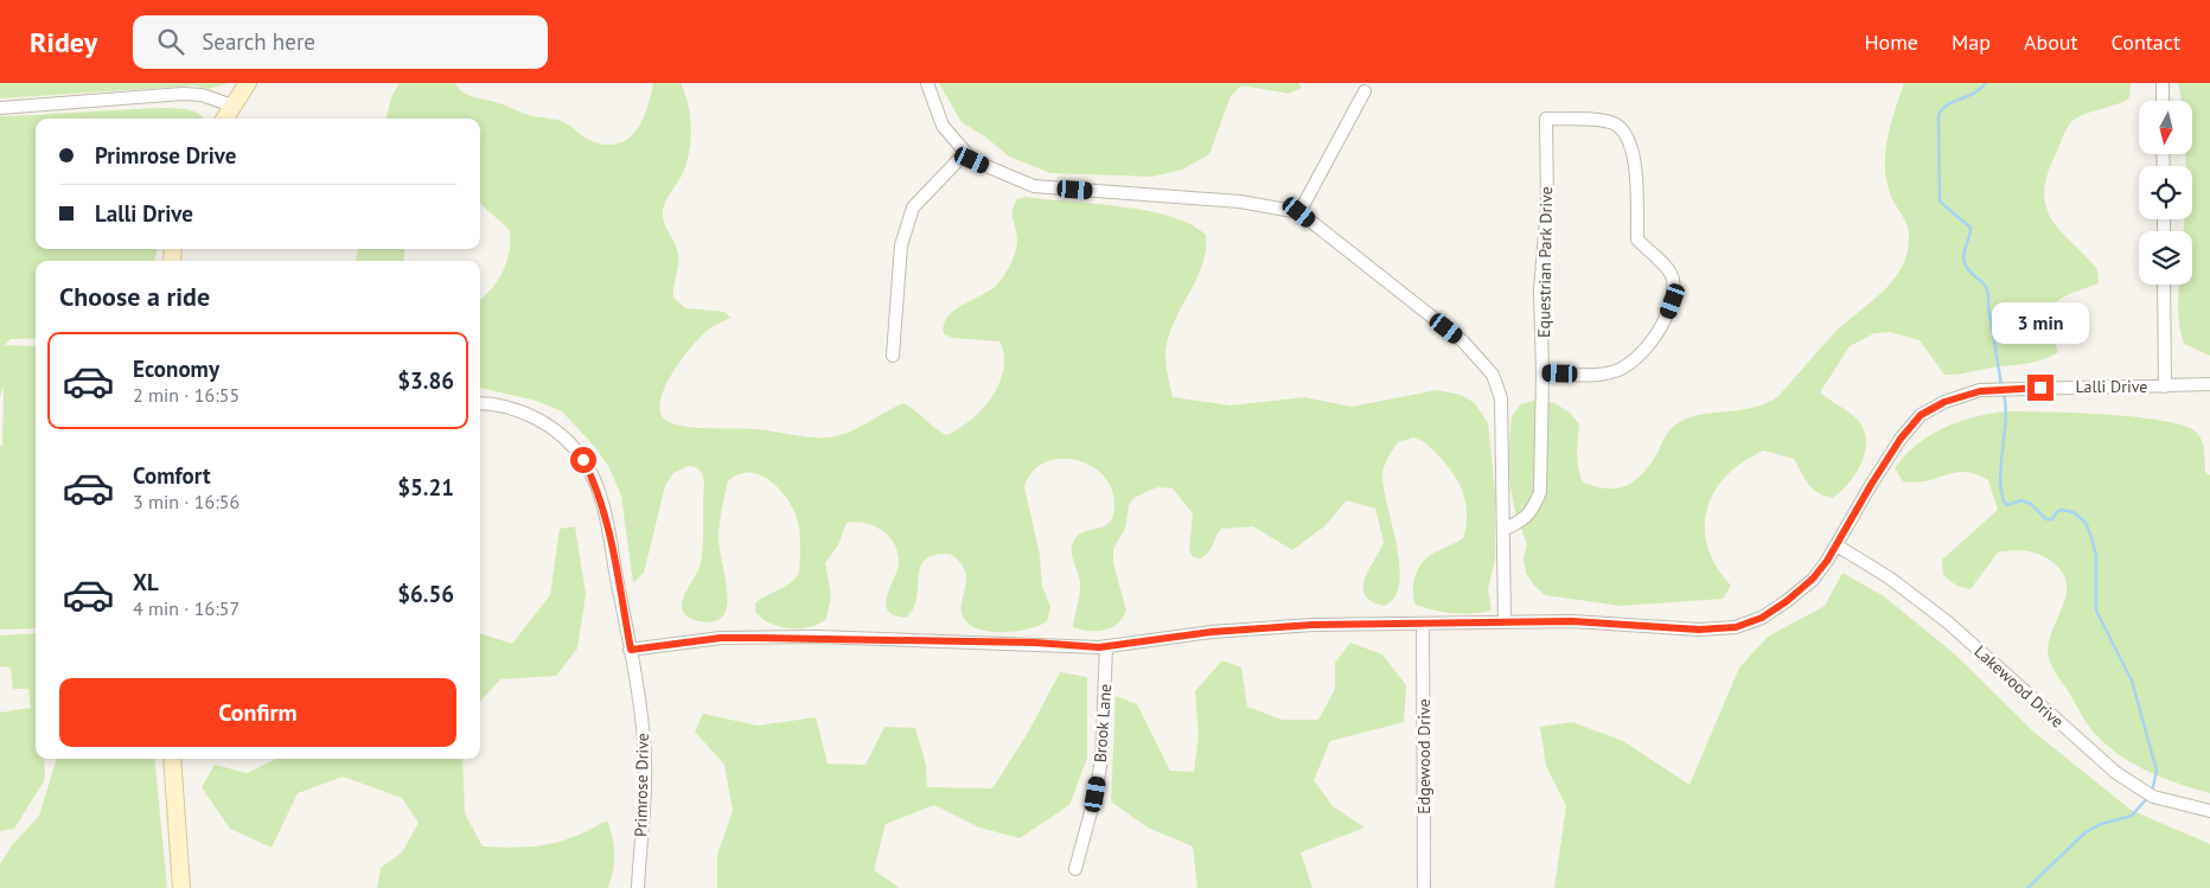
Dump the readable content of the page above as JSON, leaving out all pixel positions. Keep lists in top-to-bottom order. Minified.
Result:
{"streets":{"street":["Equestrian Park Drive","Lalli Drive","Lakewood Drive","Brook Lane","Edgewood Drive","Primrose Drive"]},"crossings":[["Lalli Drive","Lakewood Drive"],["Lalli Drive","Brook Lane"],["Lalli Drive","Edgewood Drive"],["Lalli Drive","Primrose Drive"]],"north":"bottom","page":{"header":"Ridey","search":"Search here","nav":["Home","Map","About","Contact"],"banner":["Primrose Drive","Lalli Drive"],"heading":"Choose a ride","bubble":"3 min","list":[{"name":"Economy","note":"2 min · 16:55","value":"$3.86"},{"name":"Comfort","note":"3 min · 16:56","value":"$5.21"},{"name":"XL","note":"4 min · 16:57","value":"$6.56"}],"buttons":"Confirm"}}
